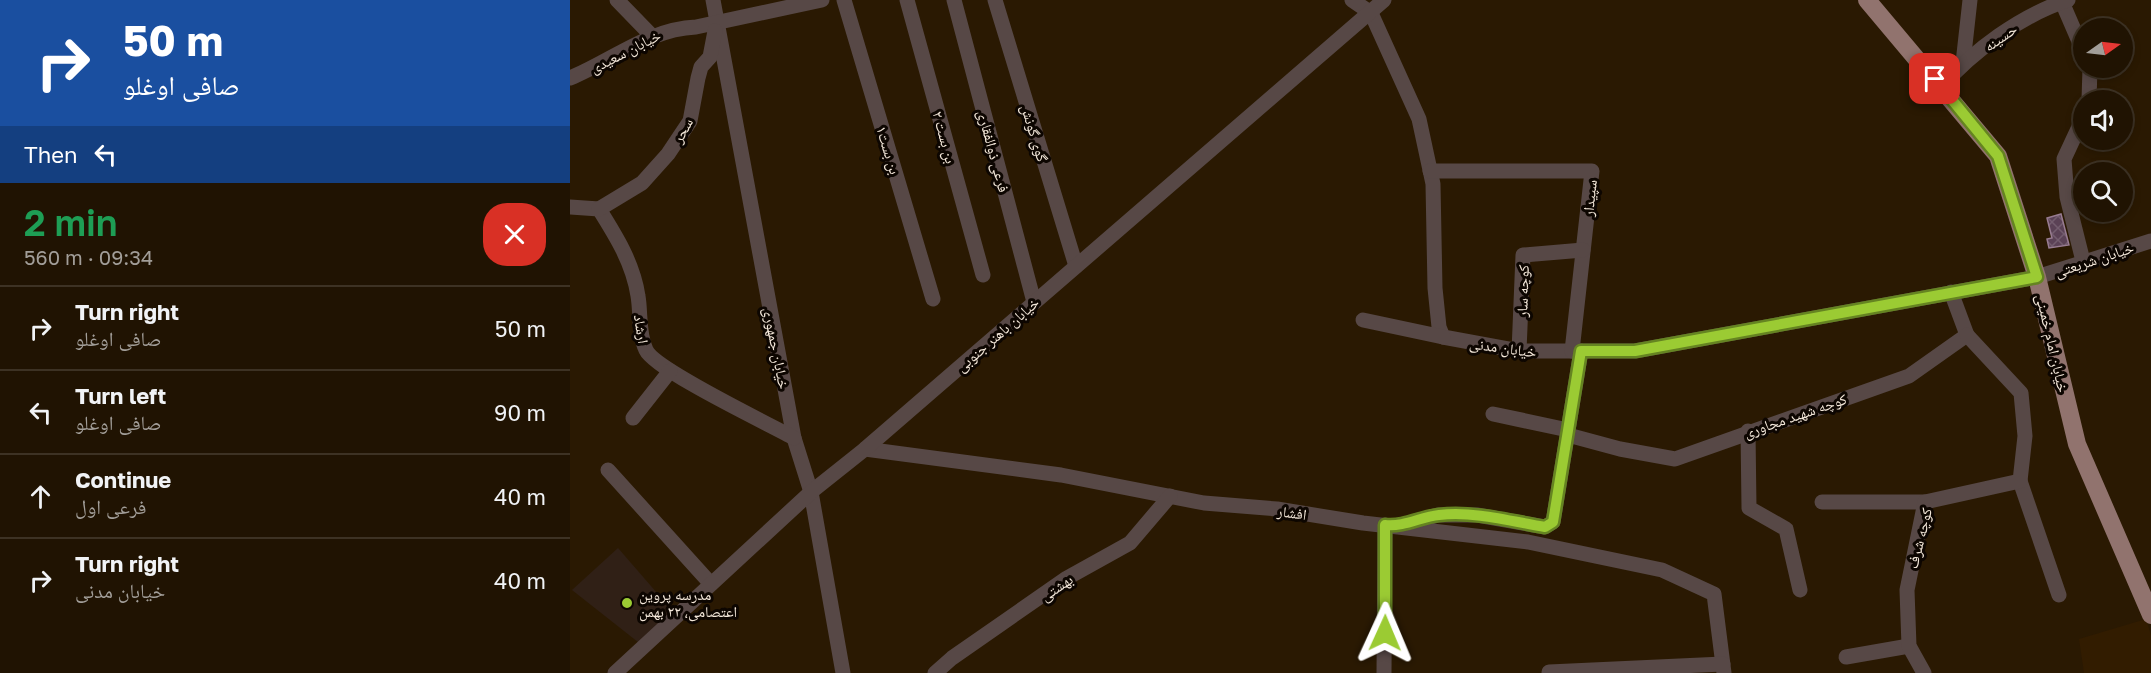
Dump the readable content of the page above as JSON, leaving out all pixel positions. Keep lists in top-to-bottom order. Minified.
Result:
{"streets":{"main road":["خیابان امام خمینی"],"street":["حسینه","خیابان سعیدی","سحر","گوی گونش","بن بست ۲","بن بست۱","فرعی ذوالفقاری","سپیدار","خیابان شریعتی","کوچه سار","ارشاد","خیابان باهنر جنوبی","خیابان مدنی","خیابان جمهوری","کوچه شهید مجاوری","افشار","کوچه شرف","بهشتی"]},"crossings":[["حسینه","خیابان امام خمینی"],["خیابان سعیدی","سحر"],["خیابان سعیدی","خیابان جمهوری"],["سحر","ارشاد"],["سحر","خیابان جمهوری"],["گوی گونش","خیابان باهنر جنوبی"],["فرعی ذوالفقاری","خیابان باهنر جنوبی"],["سپیدار","کوچه سار"],["سپیدار","خیابان مدنی"],["سپیدار","کوچه شهید مجاوری"],["سپیدار","افشار"],["خیابان شریعتی","خیابان امام خمینی"],["خیابان شریعتی","خیابان مدنی"],["کوچه سار","خیابان مدنی"],["ارشاد","خیابان جمهوری"],["خیابان باهنر جنوبی","خیابان جمهوری"],["خیابان باهنر جنوبی","افشار"],["خیابان امام خمینی","خیابان مدنی"],["افشار","بهشتی"]],"places":["مدرسه پروین اعتصامی، ۲۲ بهمن"],"north":"right","page":{"turn":["50 m","صافی اوغلو"],"then":"Then","heading":["2 min","560 m · 09:34"],"list":[{"name":"Turn right","note":"صافی اوغلو","value":"50 m"},{"name":"Turn left","note":"صافی اوغلو","value":"90 m"},{"name":"Continue","note":"فرعی اول","value":"40 m"},{"name":"Turn right","note":"خیابان مدنی","value":"40 m"}]}}
